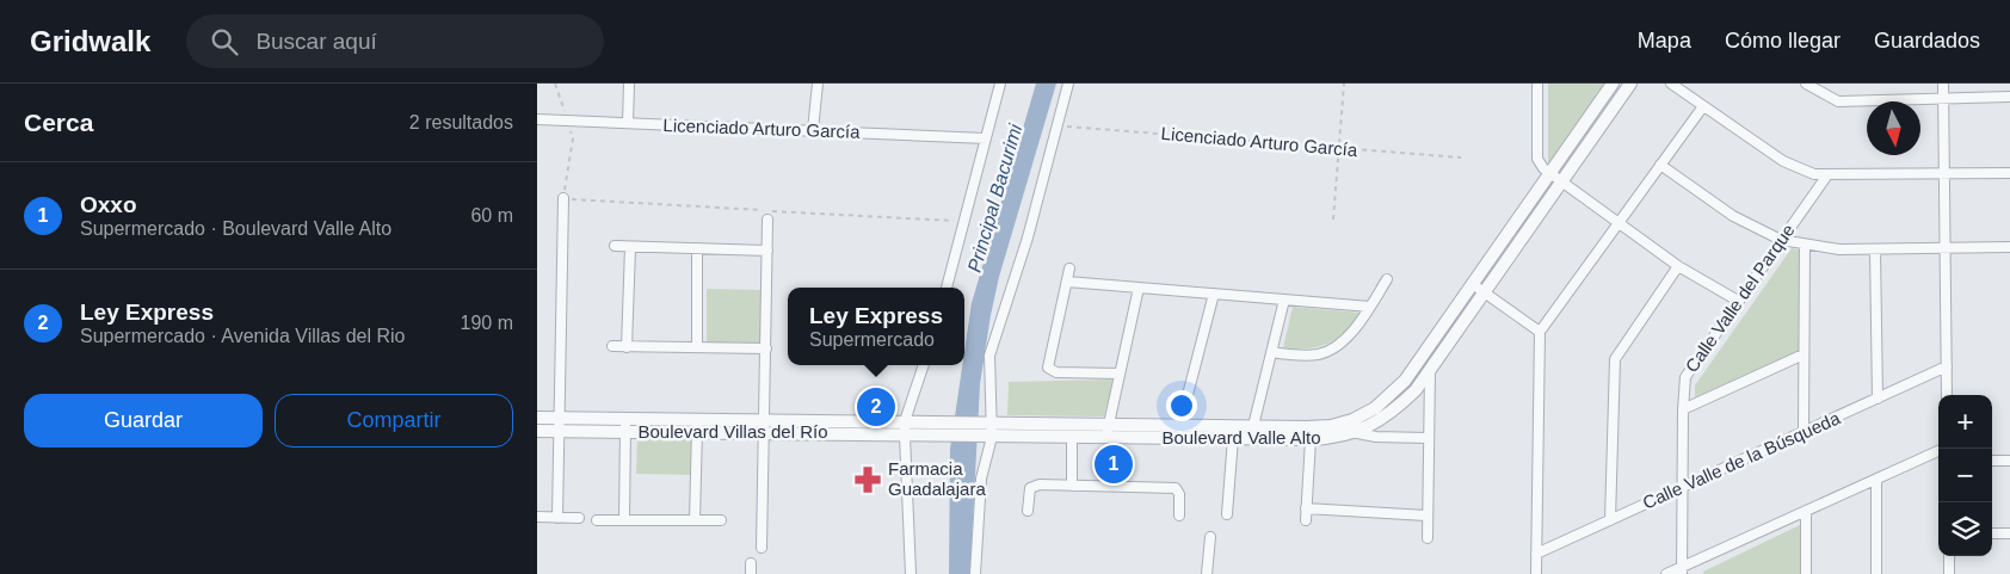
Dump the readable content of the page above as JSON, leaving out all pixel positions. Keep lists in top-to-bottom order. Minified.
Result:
{"streets":{"street":["Licenciado Arturo García","Calle Valle del Parque","Boulevard Villas del Río","Boulevard Valle Alto","Calle Valle de la Búsqueda"]},"crossings":[["Calle Valle del Parque","Calle Valle de la Búsqueda"],["Boulevard Villas del Río","Boulevard Valle Alto"]],"water":["Principal Bacurimi"],"places":{"pharmacy":["Farmacia Guadalajara"]},"north":"bottom","page":{"header":"Gridwalk","search":"Buscar aquí","nav":["Mapa","Cómo llegar","Guardados"],"heading":["Cerca","2 resultados"],"list":[{"mark":"1","name":"Oxxo","note":"Supermercado · Boulevard Valle Alto","value":"60 m"},{"mark":"2","name":"Ley Express","note":"Supermercado · Avenida Villas del Rio","value":"190 m"}],"popup":["Ley Express","Supermercado"],"buttons":["Guardar","Compartir"],"pins":["2","1"],"map_buttons":["+","−"]}}
